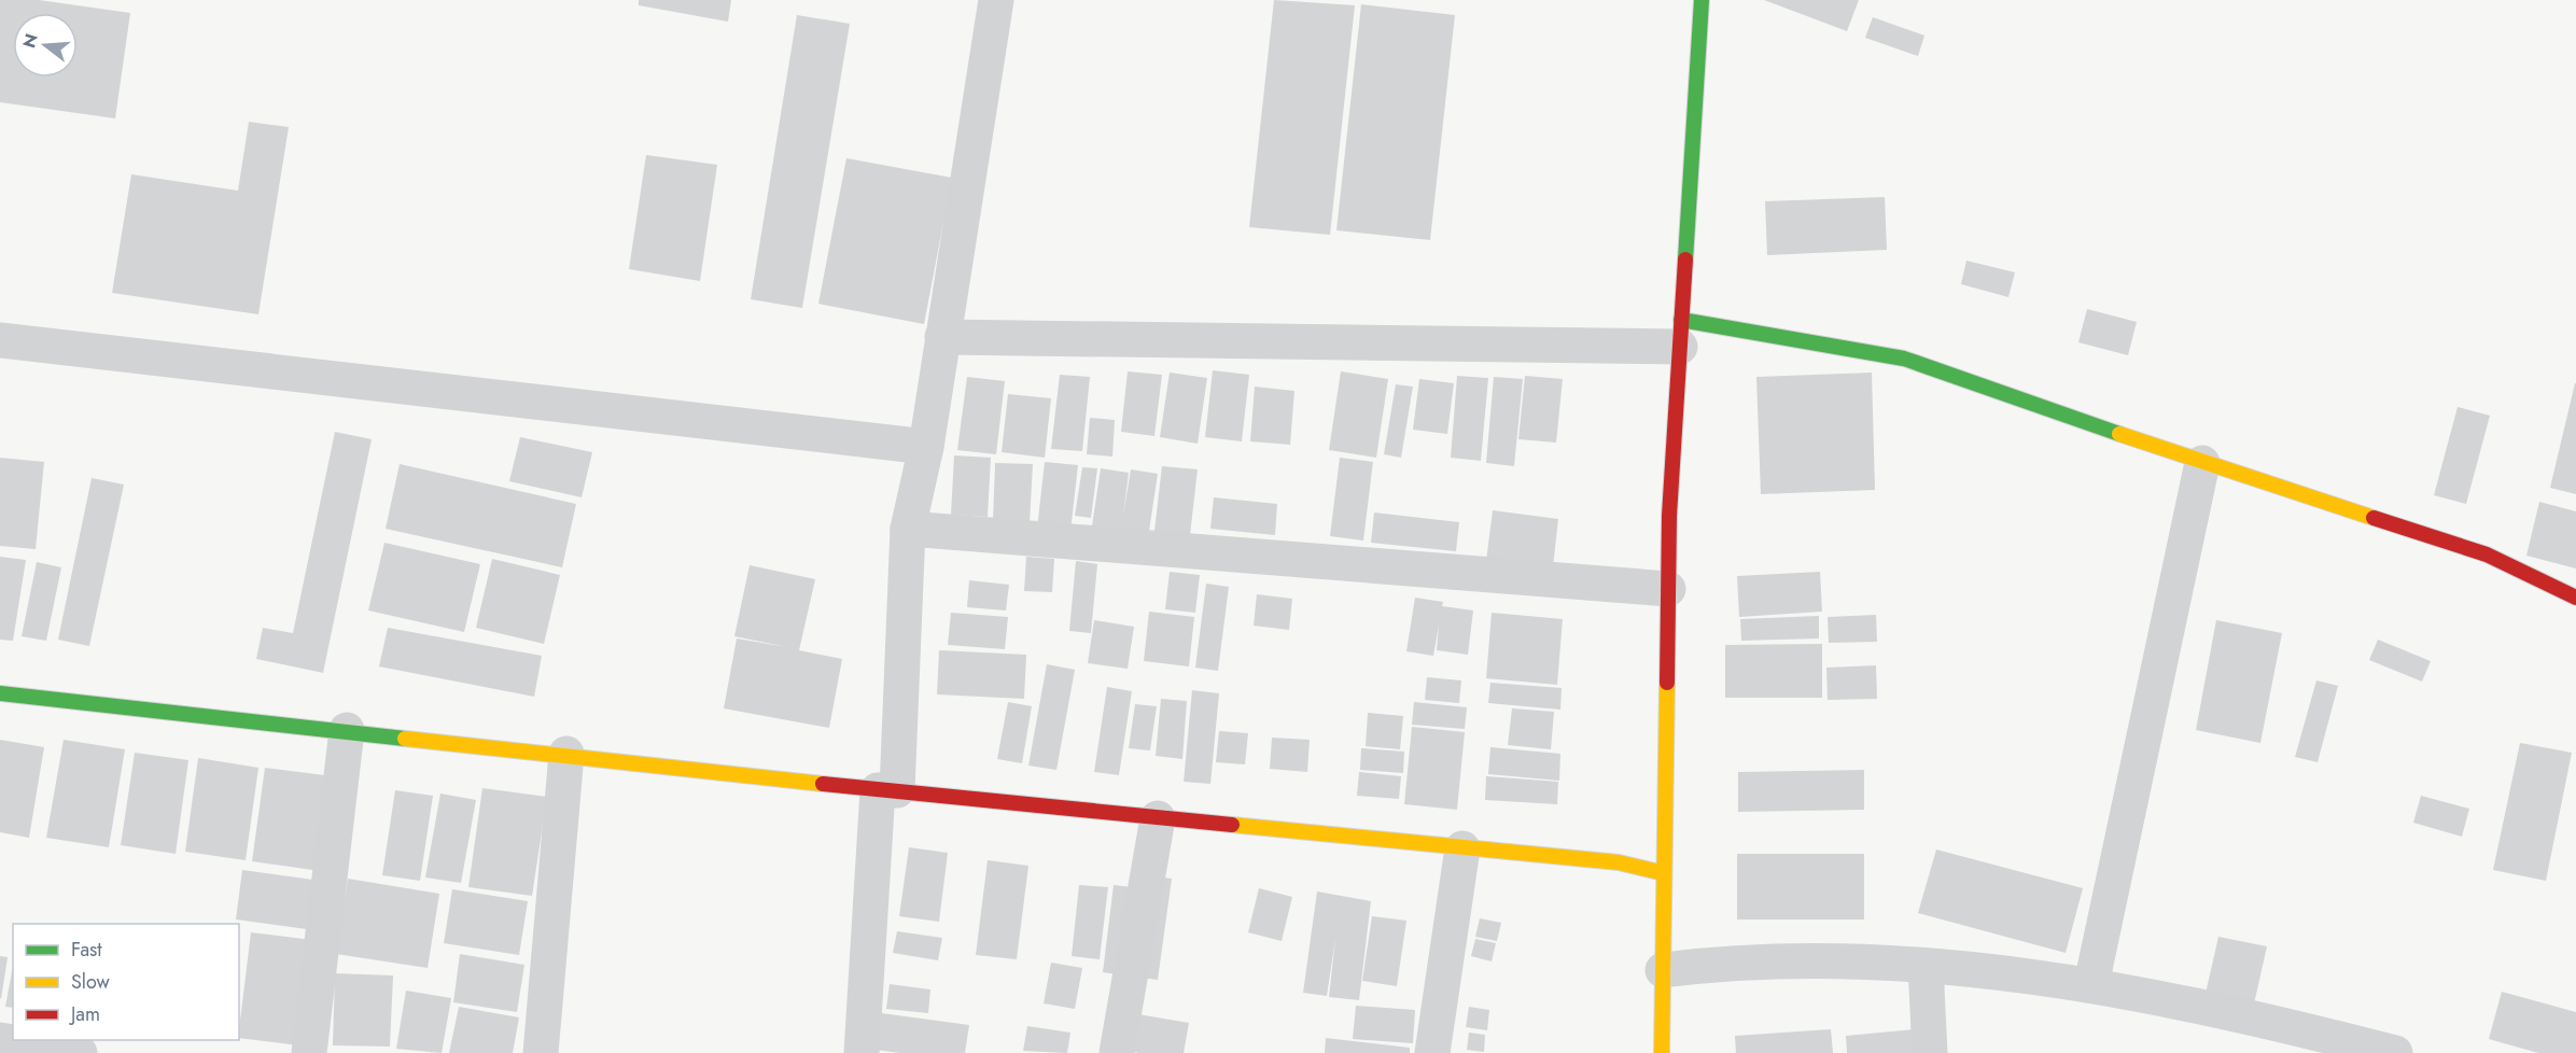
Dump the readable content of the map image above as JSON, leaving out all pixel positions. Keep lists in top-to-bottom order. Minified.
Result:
{"legend":["Fast","Slow","Jam"],"north":"left"}
